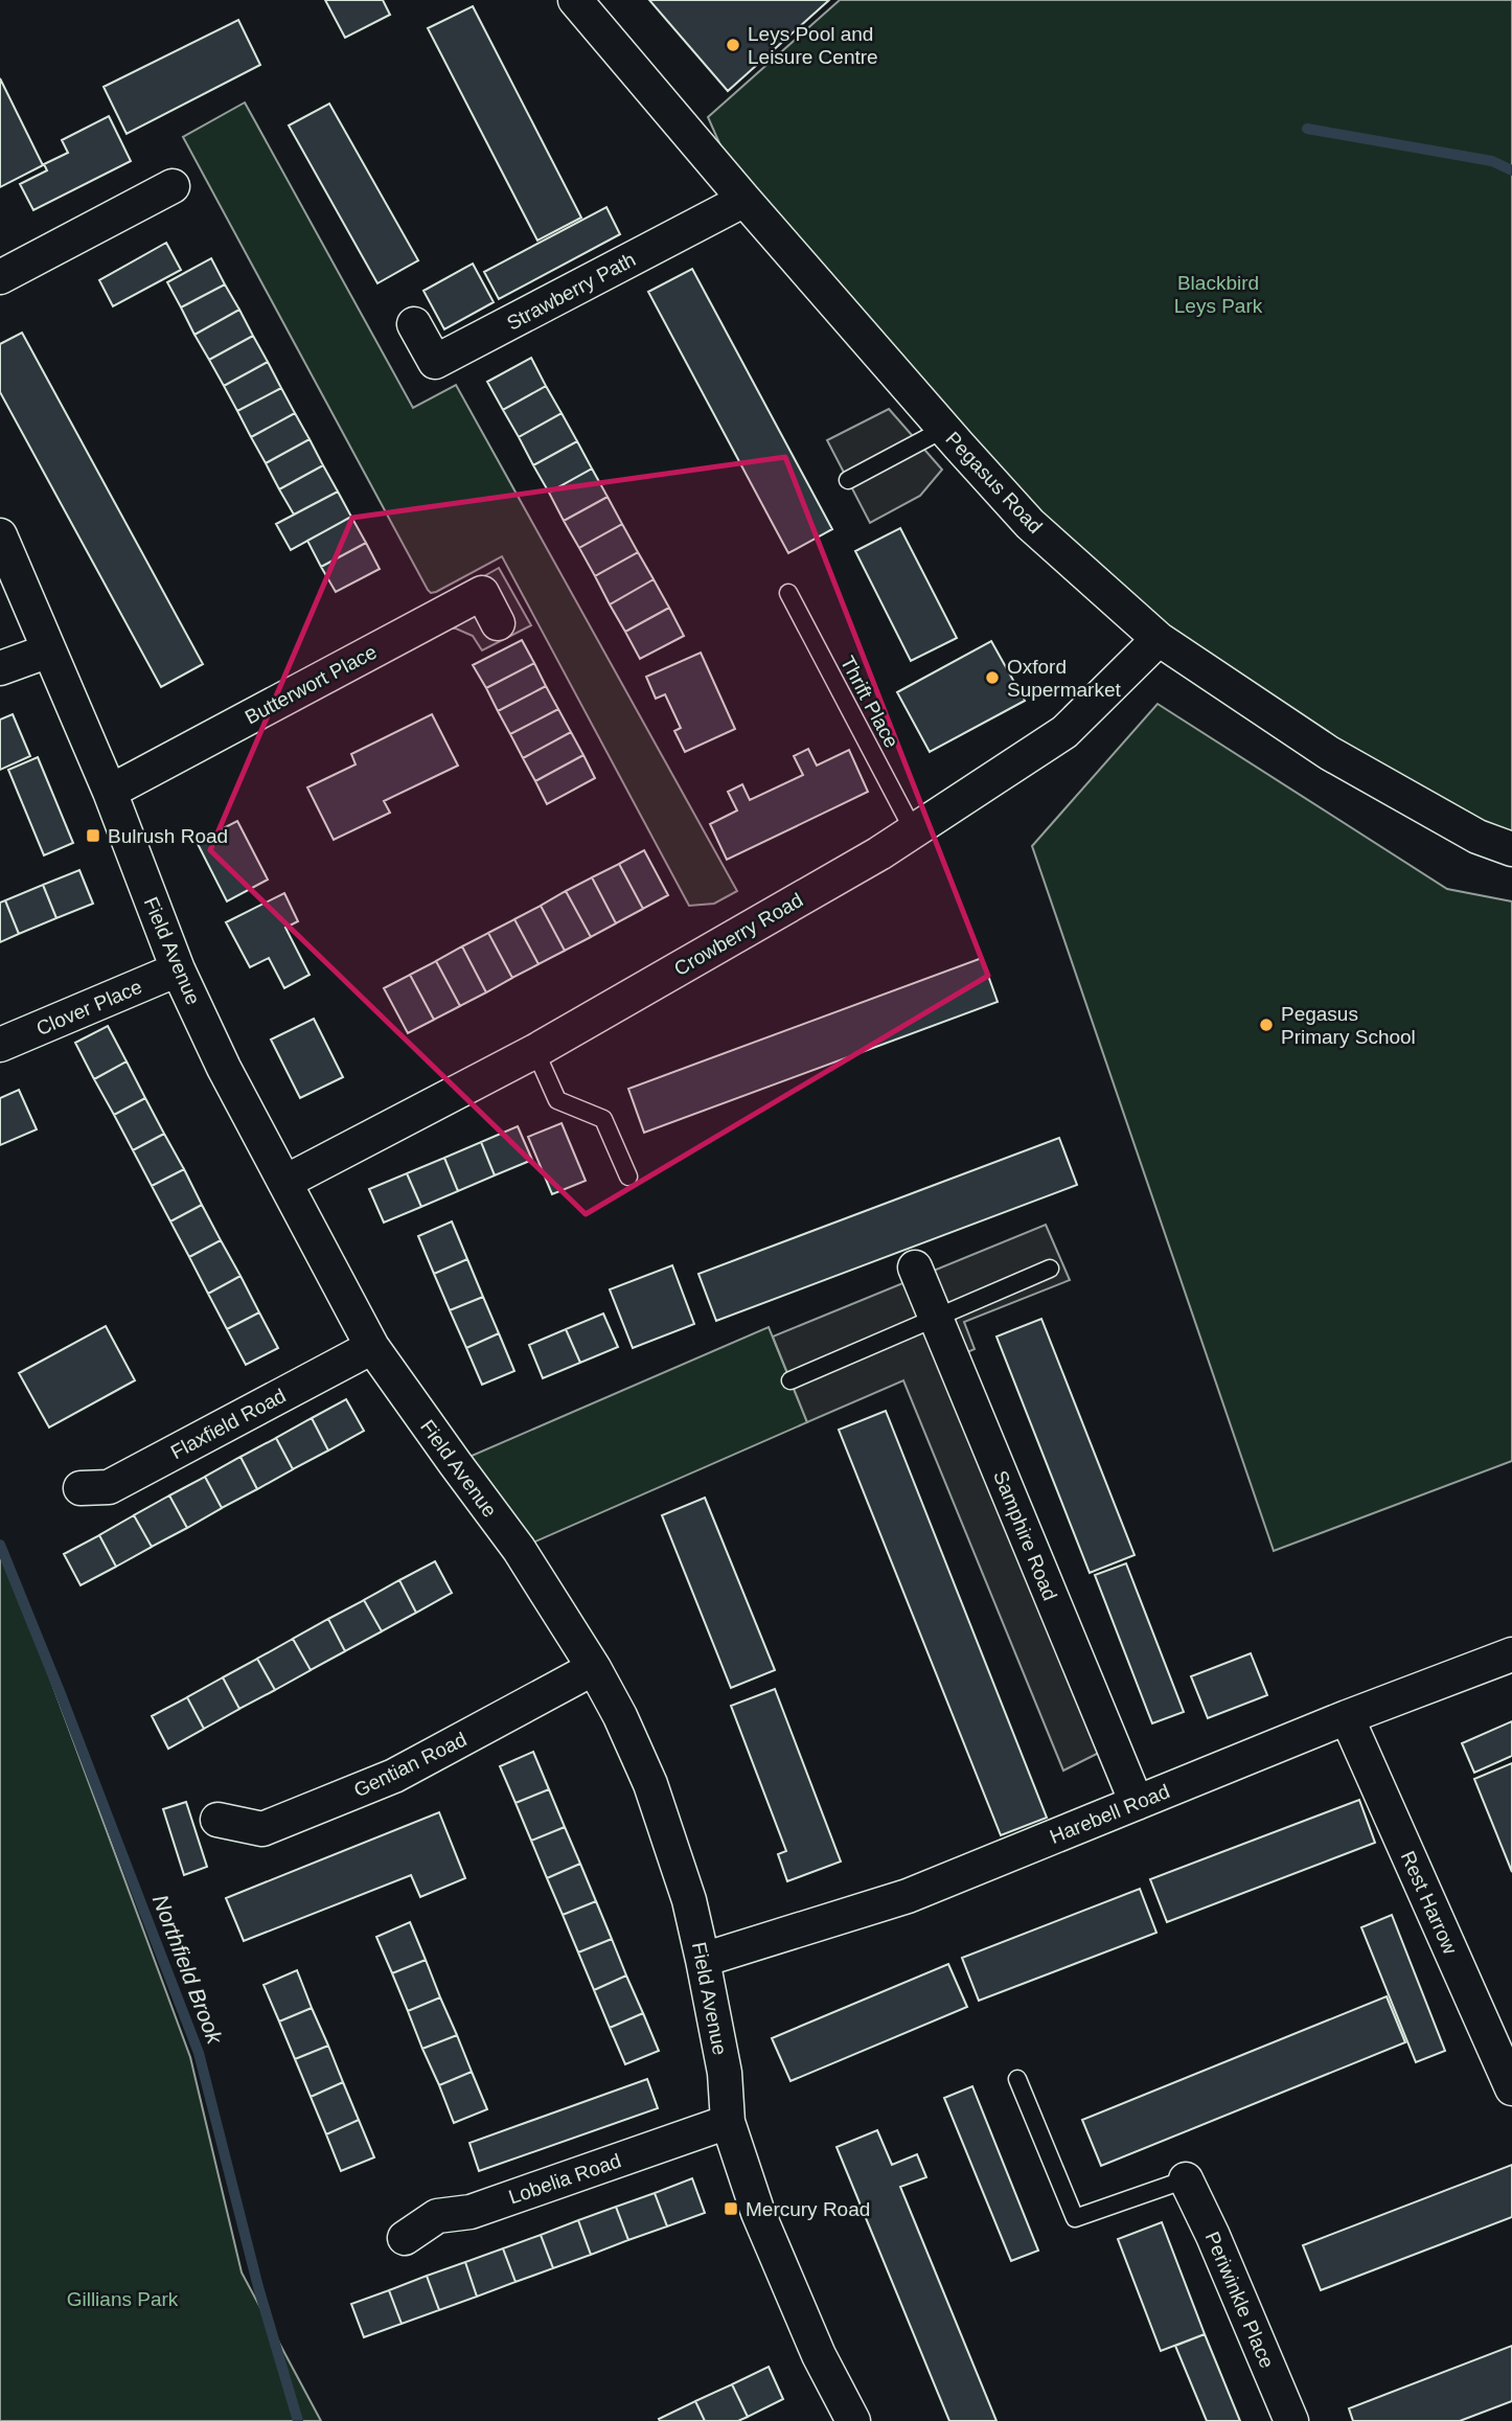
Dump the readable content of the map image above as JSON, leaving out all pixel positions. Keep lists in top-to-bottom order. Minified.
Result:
{"streets":{"street":["Strawberry Path","Pegasus Road","Butterwort Place","Crowberry Road","Field Avenue","Clover Place","Flaxfield Road","Samphire Road","Gentian Road","Harebell Road","Rest Harrow","Lobelia Road","Periwinkle Place"],"lane":["Thrift Place"]},"crossings":[["Strawberry Path","Pegasus Road"],["Pegasus Road","Crowberry Road"],["Butterwort Place","Field Avenue"],["Thrift Place","Crowberry Road"],["Crowberry Road","Field Avenue"],["Field Avenue","Clover Place"],["Field Avenue","Flaxfield Road"],["Field Avenue","Gentian Road"],["Field Avenue","Harebell Road"],["Field Avenue","Lobelia Road"],["Samphire Road","Harebell Road"],["Harebell Road","Rest Harrow"]],"water":["Northfield Brook"],"parks":["Blackbird Leys Park","Gillians Park"],"places":{"other":["Leys Pool and Leisure Centre","Oxford Supermarket","Pegasus Primary School"],"transit":["Bulrush Road","Mercury Road"]}}
